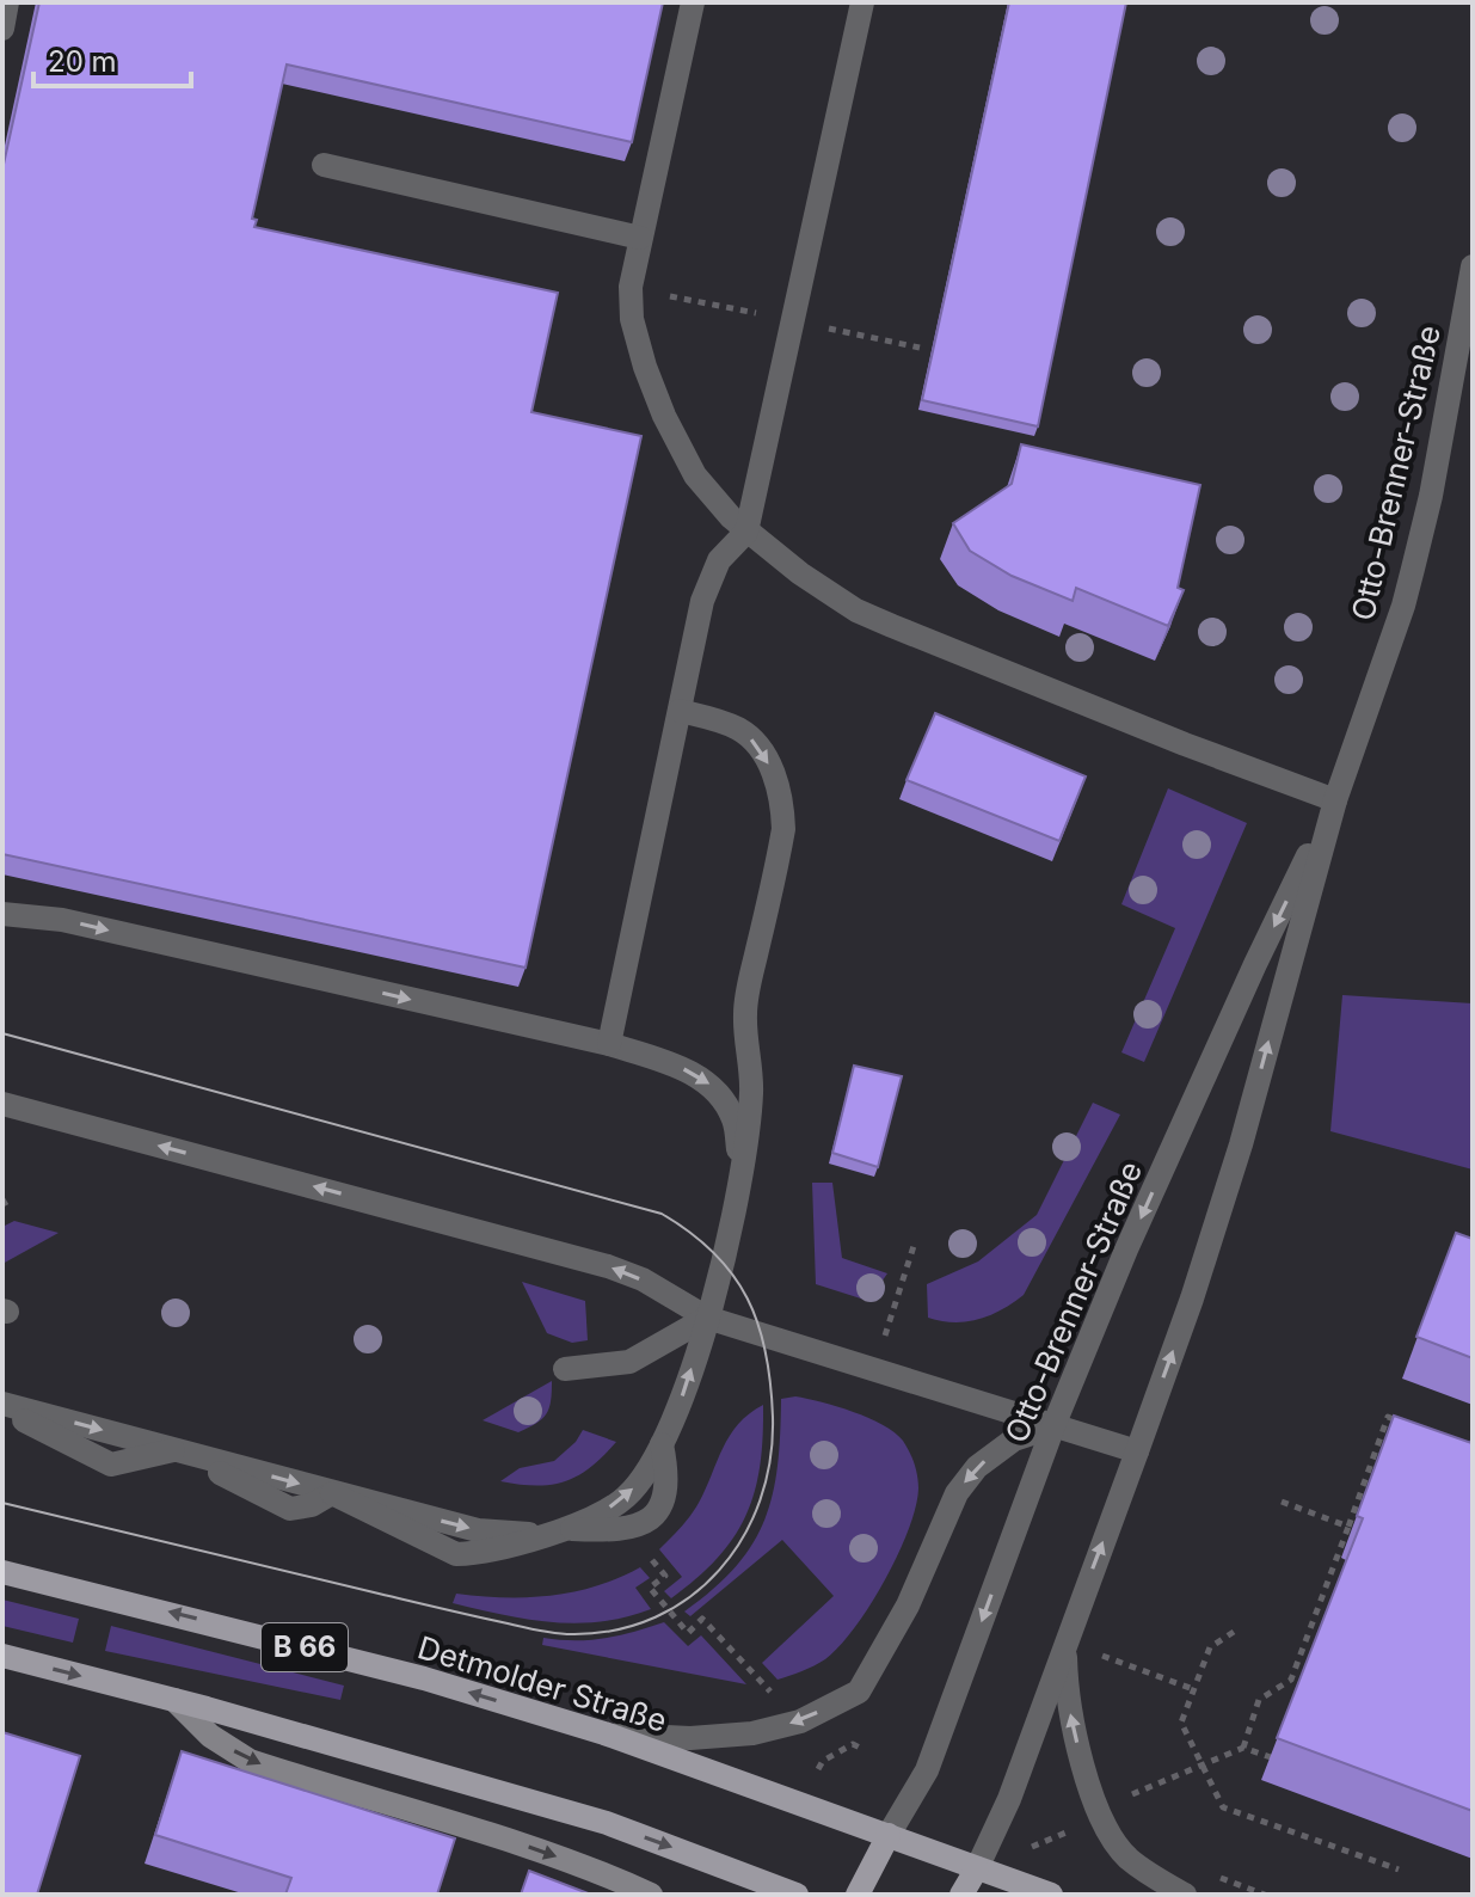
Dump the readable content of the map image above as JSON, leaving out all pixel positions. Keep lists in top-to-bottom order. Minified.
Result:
{"streets":{"main road":["B 66","Detmolder Straße"],"street":["Otto-Brenner-Straße"]},"crossings":[["Otto-Brenner-Straße","B 66"],["Otto-Brenner-Straße","Detmolder Straße"],["B 66","Detmolder Straße"]],"scale_bar":"20 m"}
